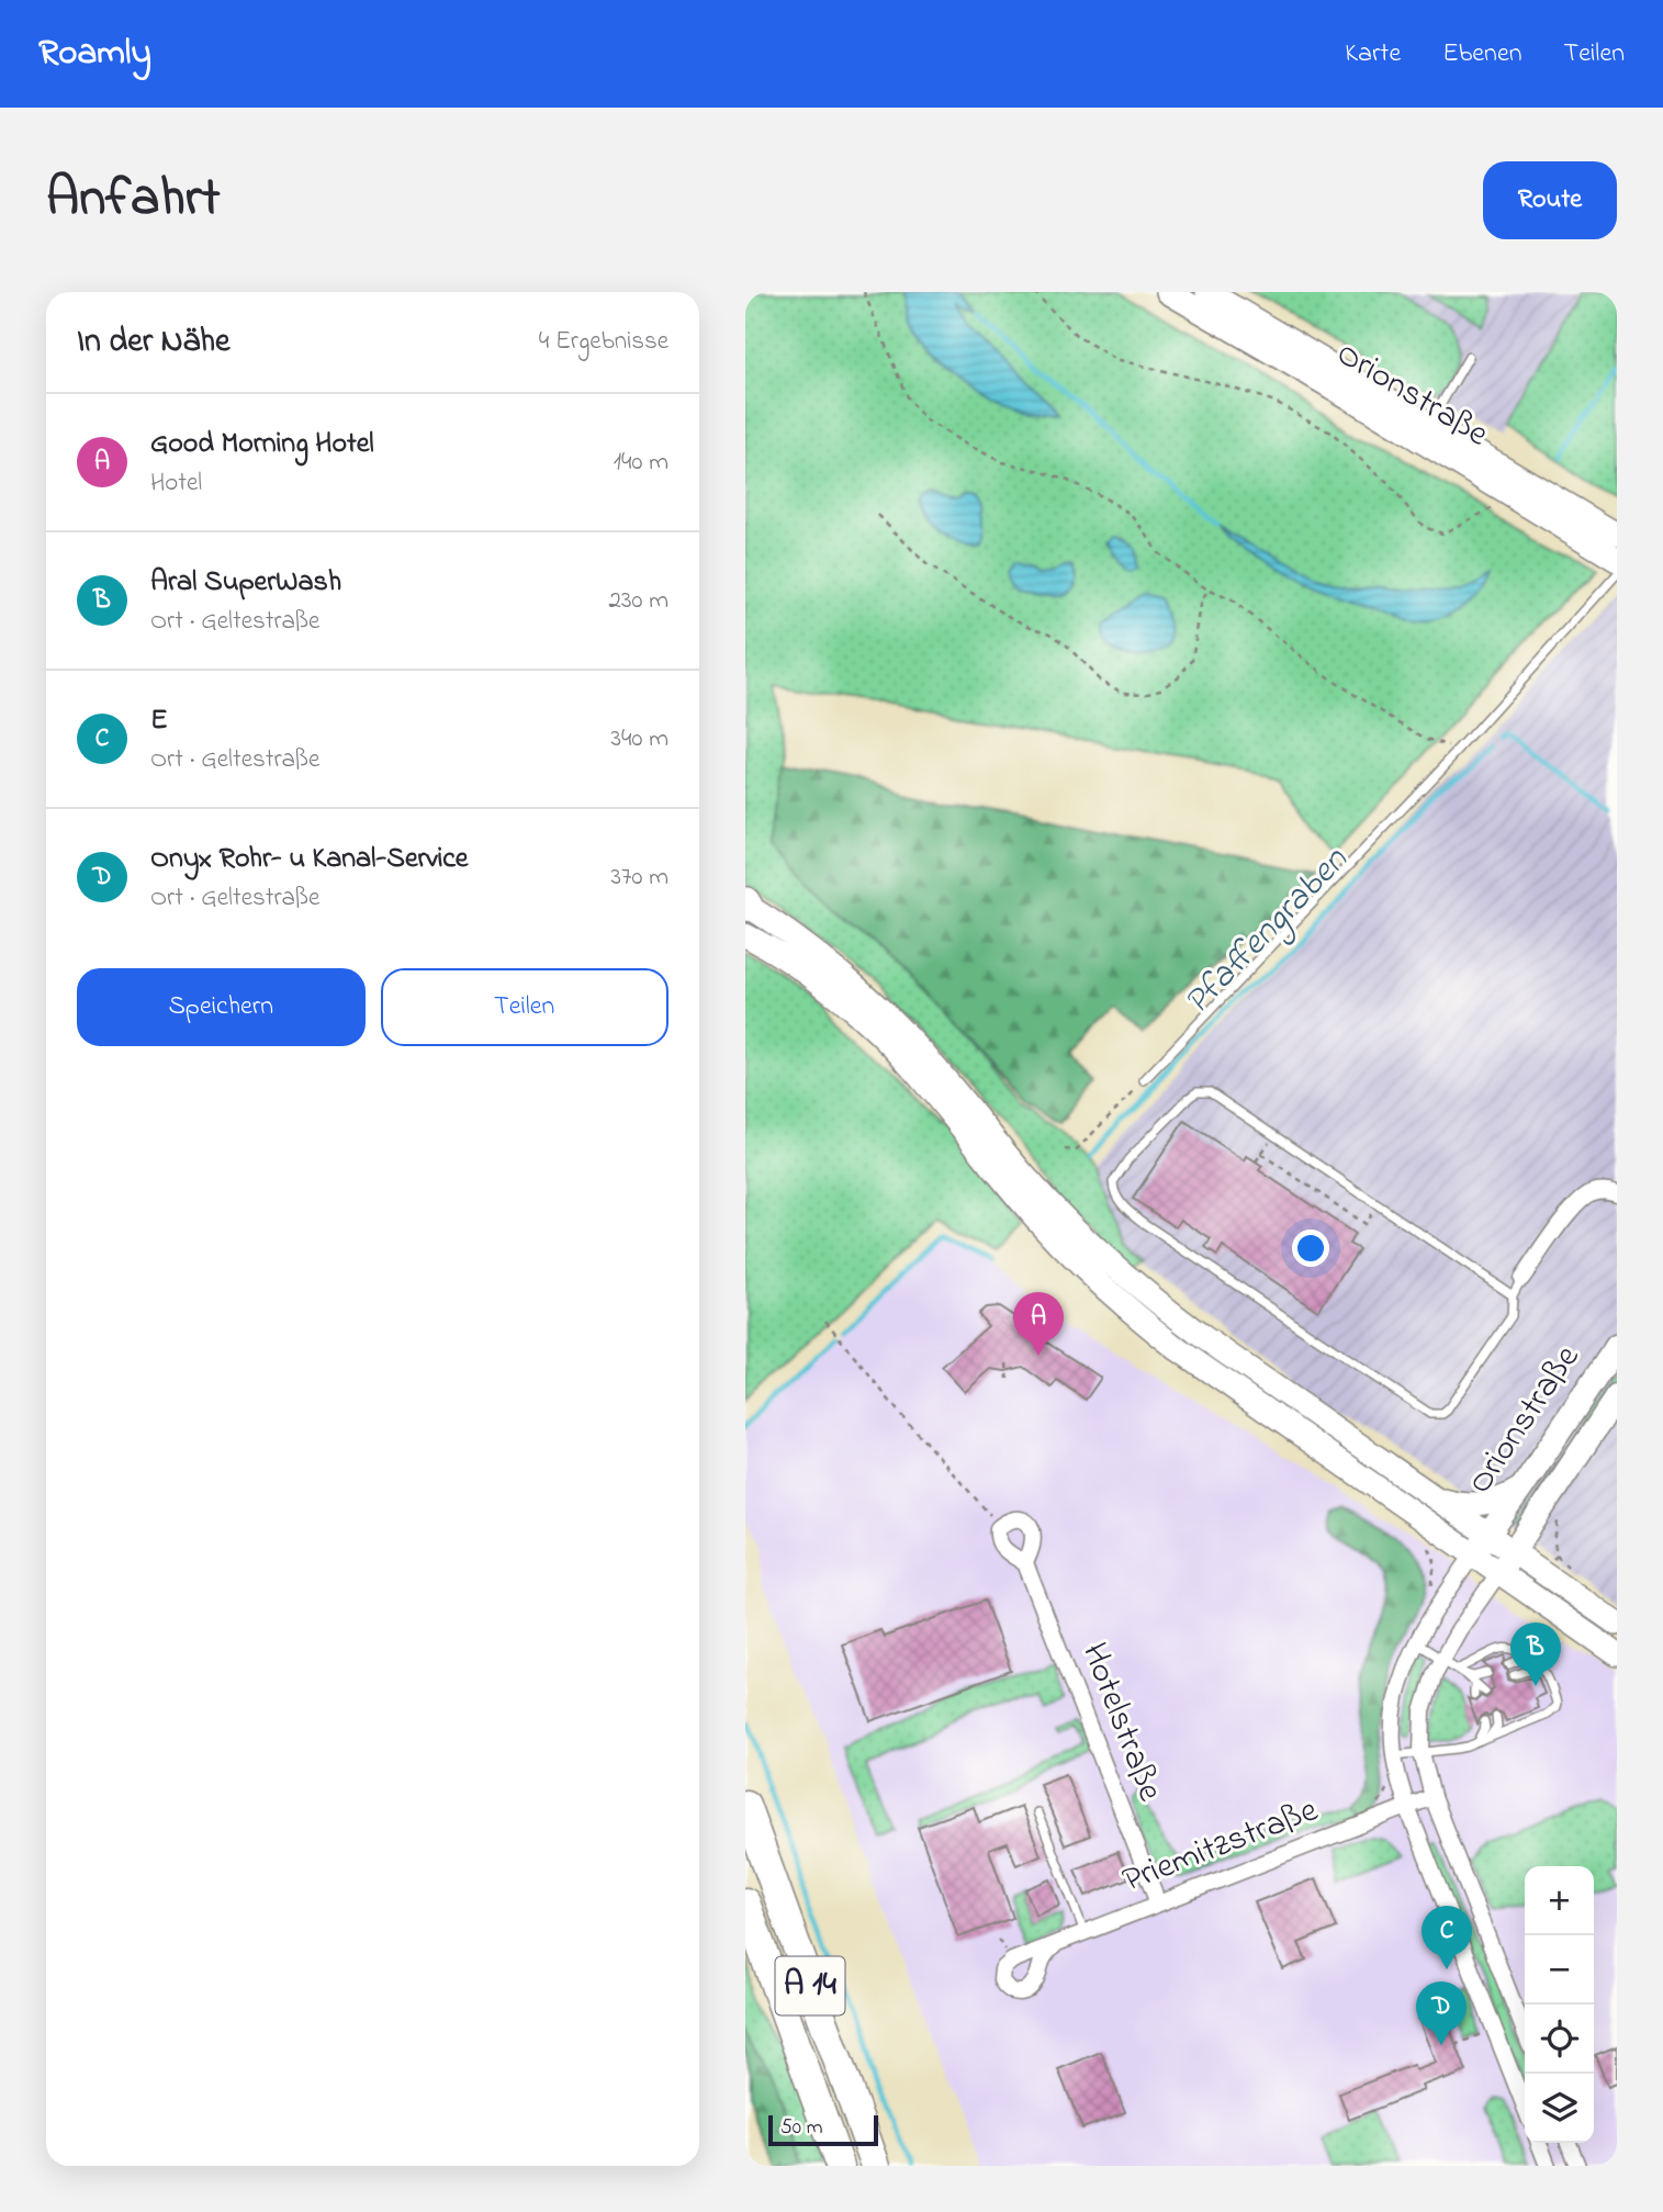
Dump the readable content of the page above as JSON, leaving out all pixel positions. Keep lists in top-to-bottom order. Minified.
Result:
{"streets":{"highway":["A 14"],"main road":["Orionstraße"],"street":["Hotelstraße","Priemitzstraße"]},"crossings":[["Hotelstraße","Priemitzstraße"]],"water":["Pfaffengraben"],"scale_bar":"50 m","page":{"header":"Roamly","nav":["Karte","Ebenen","Teilen"],"title":"Anfahrt","buttons":["Route",["Speichern","Teilen"]],"heading":["In der Nähe","4 Ergebnisse"],"list":[{"mark":"A","name":"Good Morning Hotel","note":"Hotel","value":"140 m"},{"mark":"B","name":"Aral SuperWash","note":"Ort · Geltestraße","value":"230 m"},{"mark":"C","name":"E","note":"Ort · Geltestraße","value":"340 m"},{"mark":"D","name":"Onyx Rohr- u Kanal-Service","note":"Ort · Geltestraße","value":"370 m"}],"pins":["A","B","C","D"],"map_buttons":["+","−"],"scale":"50 m"}}
